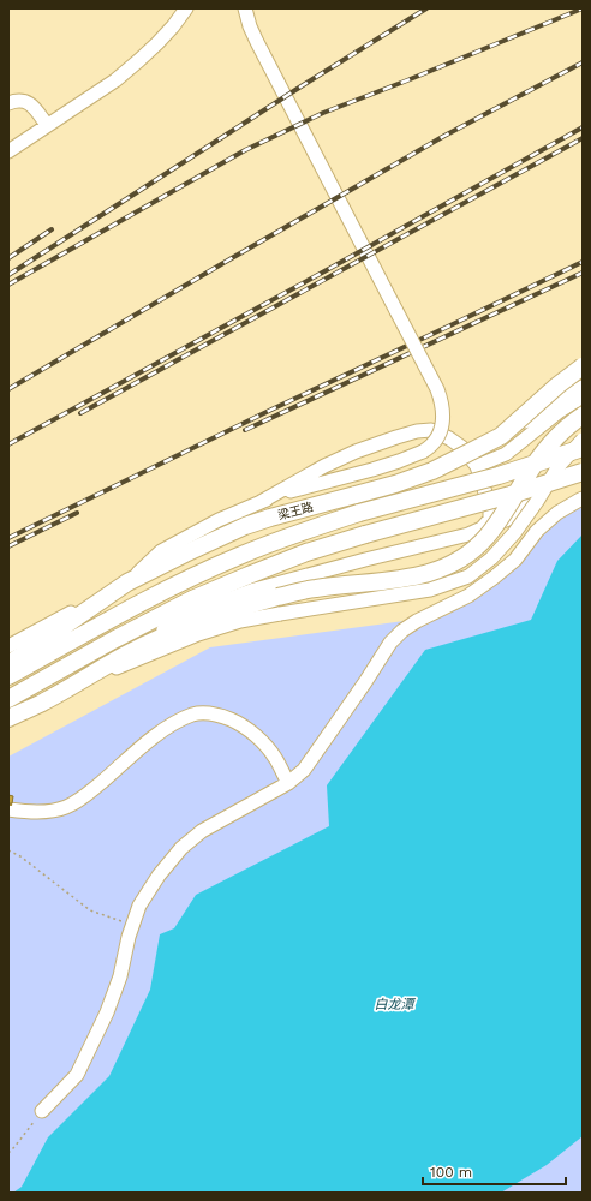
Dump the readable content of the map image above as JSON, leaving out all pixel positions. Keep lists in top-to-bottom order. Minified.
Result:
{"streets":{"main road":["梁王路"]},"water":["白龙潭"],"scale_bar":"100 m"}
